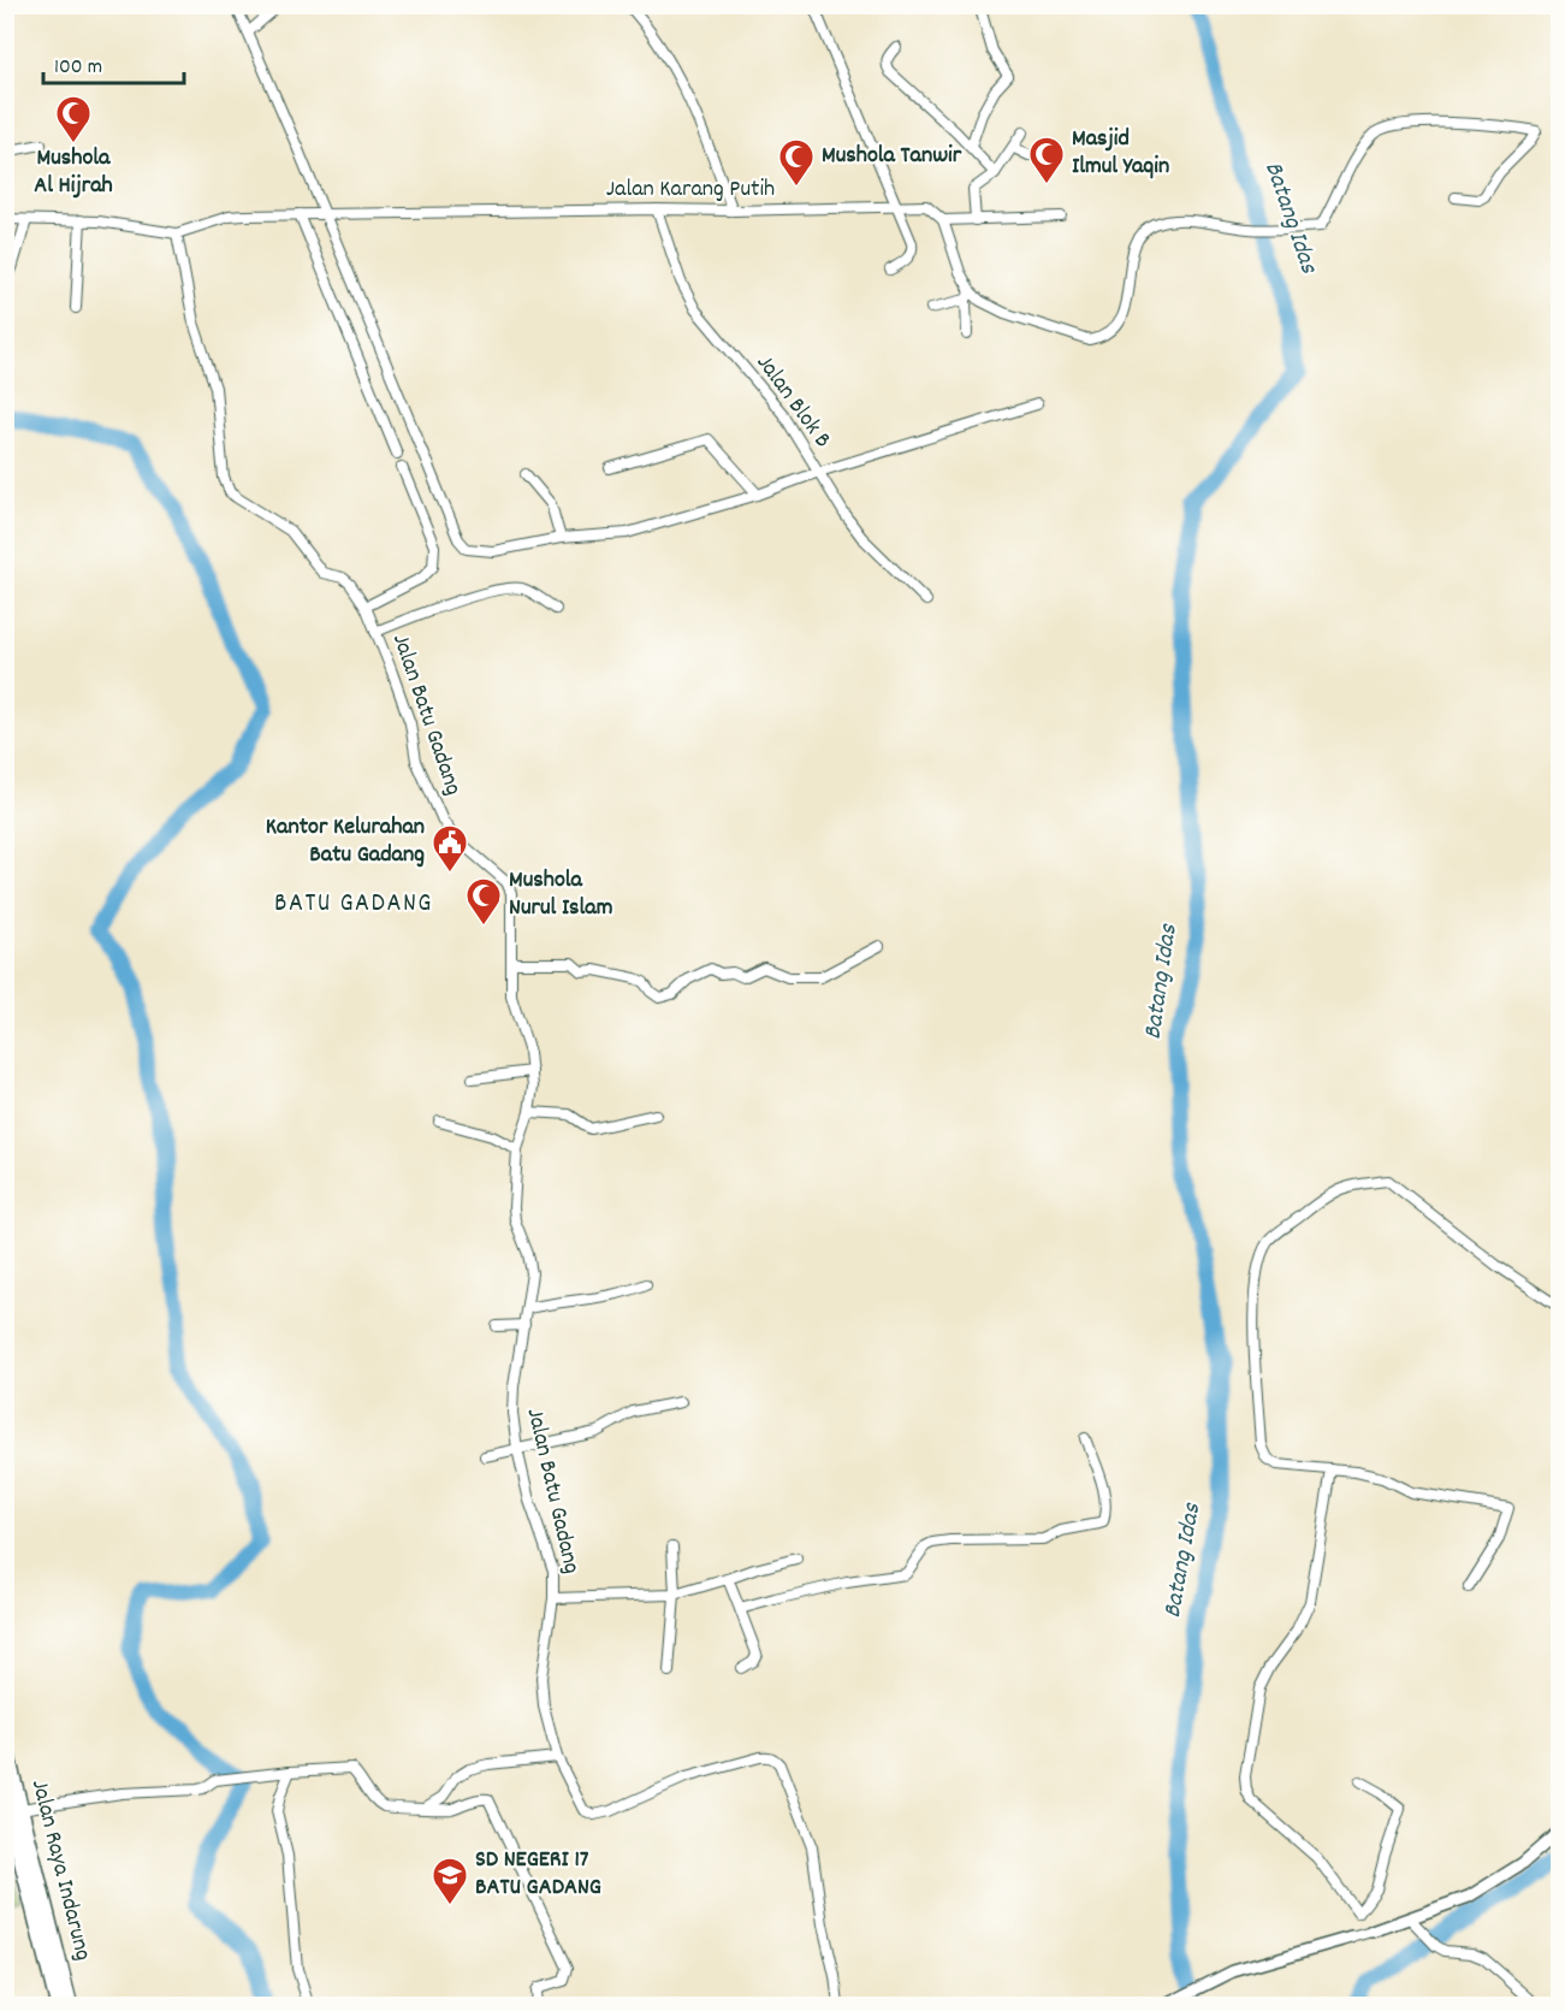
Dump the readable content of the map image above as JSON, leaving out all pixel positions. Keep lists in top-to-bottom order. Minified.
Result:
{"streets":{"highway":["Jalan Raya Indarung"],"street":["Jalan Karang Putih","Jalan Blok B","Jalan Batu Gadang"]},"crossings":[["Jalan Karang Putih","Jalan Blok B"],["Jalan Karang Putih","Jalan Batu Gadang"]],"districts":["BATU GADANG"],"water":["Batang Idas"],"places":{"mosque":["Mushola Al Hijrah","Masjid Ilmul Yaqin","Mushola Tanwir","Mushola Nurul Islam"],"public building":["Kantor Kelurahan Batu Gadang"],"school or university":["SD NEGERI 17 BATU GADANG"]},"scale_bar":"100 m"}
